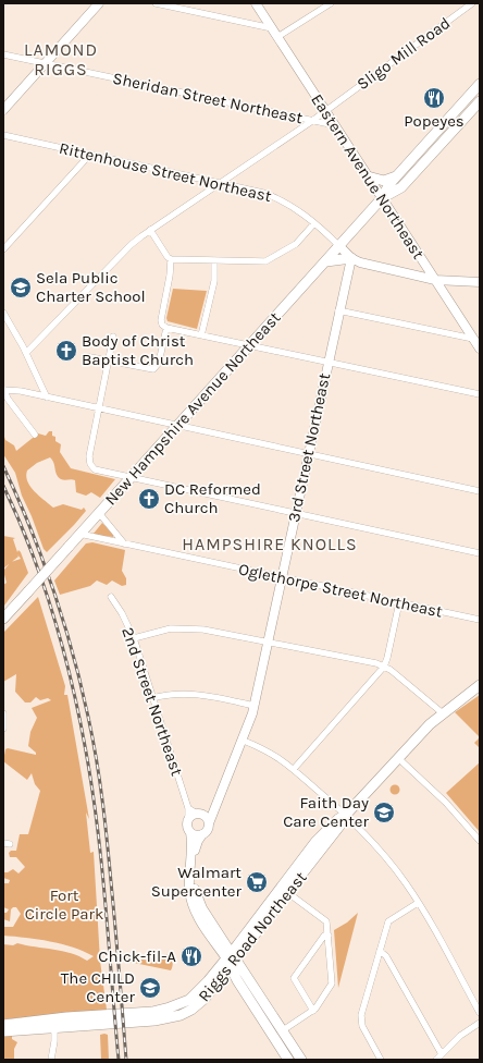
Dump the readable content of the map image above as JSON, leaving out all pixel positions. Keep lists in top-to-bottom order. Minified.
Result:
{"streets":{"main road":["New Hampshire Avenue Northeast","Riggs Road Northeast"],"street":["Sligo Mill Road","Sheridan Street Northeast","Rittenhouse Street Northeast","Eastern Avenue Northeast","3rd Street Northeast","Oglethorpe Street Northeast","2nd Street Northeast"]},"crossings":[["Sligo Mill Road","Sheridan Street Northeast"],["Sligo Mill Road","Rittenhouse Street Northeast"],["Sligo Mill Road","Eastern Avenue Northeast"],["Sheridan Street Northeast","Eastern Avenue Northeast"],["Rittenhouse Street Northeast","Eastern Avenue Northeast"],["Rittenhouse Street Northeast","New Hampshire Avenue Northeast"],["Rittenhouse Street Northeast","3rd Street Northeast"],["Eastern Avenue Northeast","New Hampshire Avenue Northeast"],["New Hampshire Avenue Northeast","Oglethorpe Street Northeast"],["3rd Street Northeast","Oglethorpe Street Northeast"],["3rd Street Northeast","2nd Street Northeast"]],"districts":["LAMOND RIGGS","HAMPSHIRE KNOLLS"],"parks":["Fort Circle Park"],"places":{"restaurant":["Popeyes","Chick-fil-A"],"school or university":["Sela Public Charter School","Faith Day Care Center","The CHILD Center"],"church":["Body of Christ Baptist Church","DC Reformed Church"],"supermarket":["Walmart Supercenter"]}}
